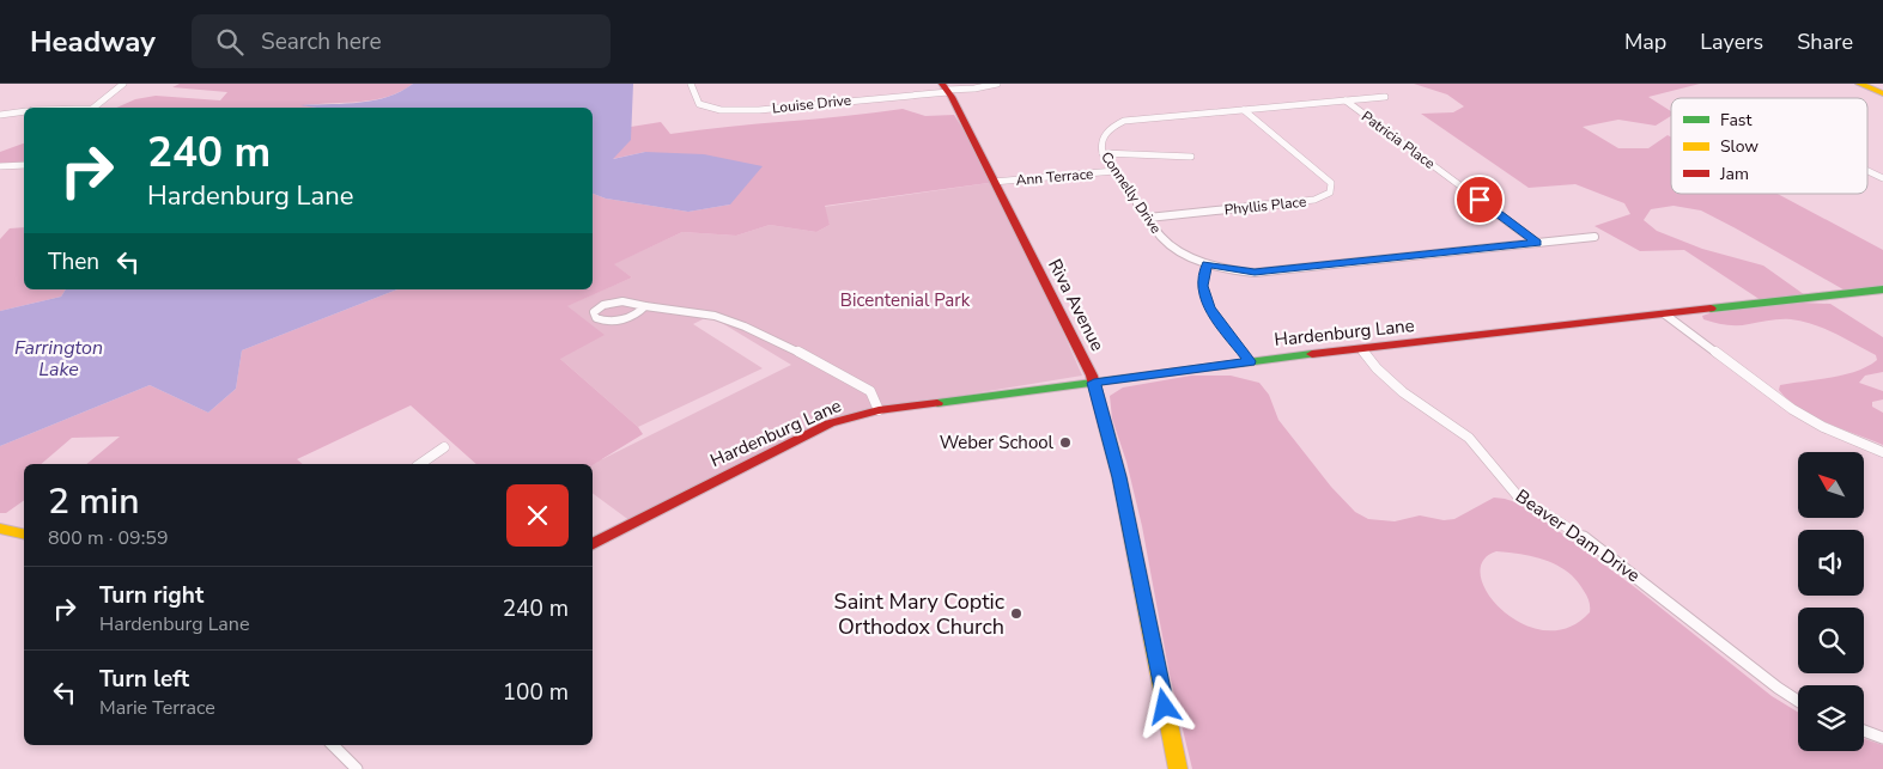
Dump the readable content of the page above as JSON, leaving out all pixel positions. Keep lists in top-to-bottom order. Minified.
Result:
{"streets":{"street":["Louise Drive","Patricia Place","Ann Terrace","Connelly Drive","Phyllis Place","Riva Avenue","Hardenburg Lane","Beaver Dam Drive"]},"crossings":[["Louise Drive","Riva Avenue"],["Patricia Place","Connelly Drive"],["Ann Terrace","Connelly Drive"],["Ann Terrace","Riva Avenue"],["Connelly Drive","Phyllis Place"],["Riva Avenue","Hardenburg Lane"],["Hardenburg Lane","Beaver Dam Drive"]],"water":["Farrington Lake"],"parks":["Bicentenial Park"],"places":["Weber School","Saint Mary Coptic Orthodox Church"],"legend":["Fast","Slow","Jam"],"north":"top left","page":{"header":"Headway","search":"Search here","nav":["Map","Layers","Share"],"turn":["240 m","Hardenburg Lane"],"then":"Then","heading":["2 min","800 m · 09:59"],"list":[{"name":"Turn right","note":"Hardenburg Lane","value":"240 m"},{"name":"Turn left","note":"Marie Terrace","value":"100 m"}]}}
